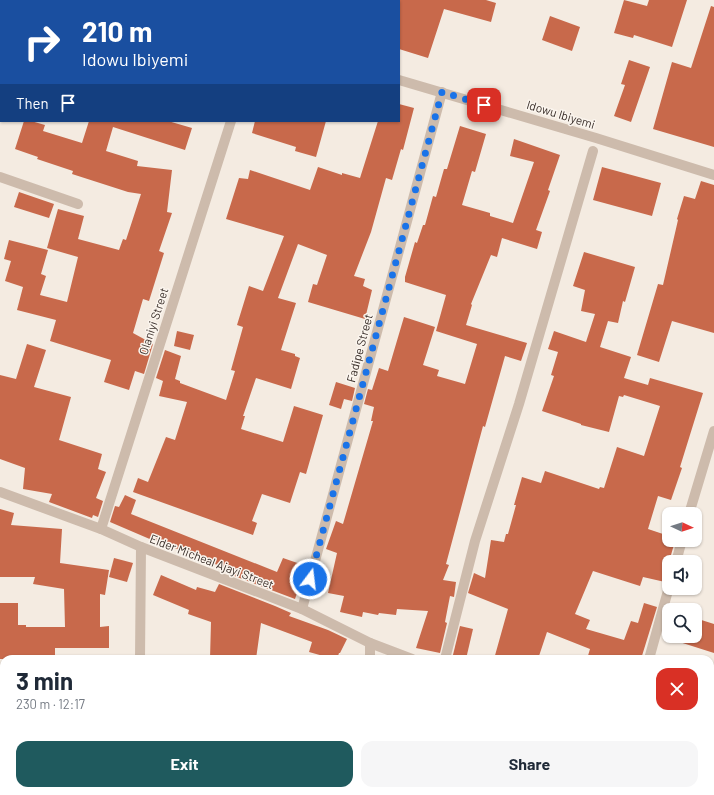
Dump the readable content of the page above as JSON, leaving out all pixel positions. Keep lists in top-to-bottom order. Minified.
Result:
{"streets":{"street":["Idowu Ibiyemi","Olaniyi Street","Fadipe Street","Elder Micheal Ajayi Street"]},"crossings":[["Idowu Ibiyemi","Fadipe Street"],["Olaniyi Street","Elder Micheal Ajayi Street"],["Fadipe Street","Elder Micheal Ajayi Street"]],"north":"right","page":{"turn":["210 m","Idowu Ibiyemi"],"then":"Then","heading":["3 min","230 m · 12:17"],"buttons":["Exit","Share"]}}
